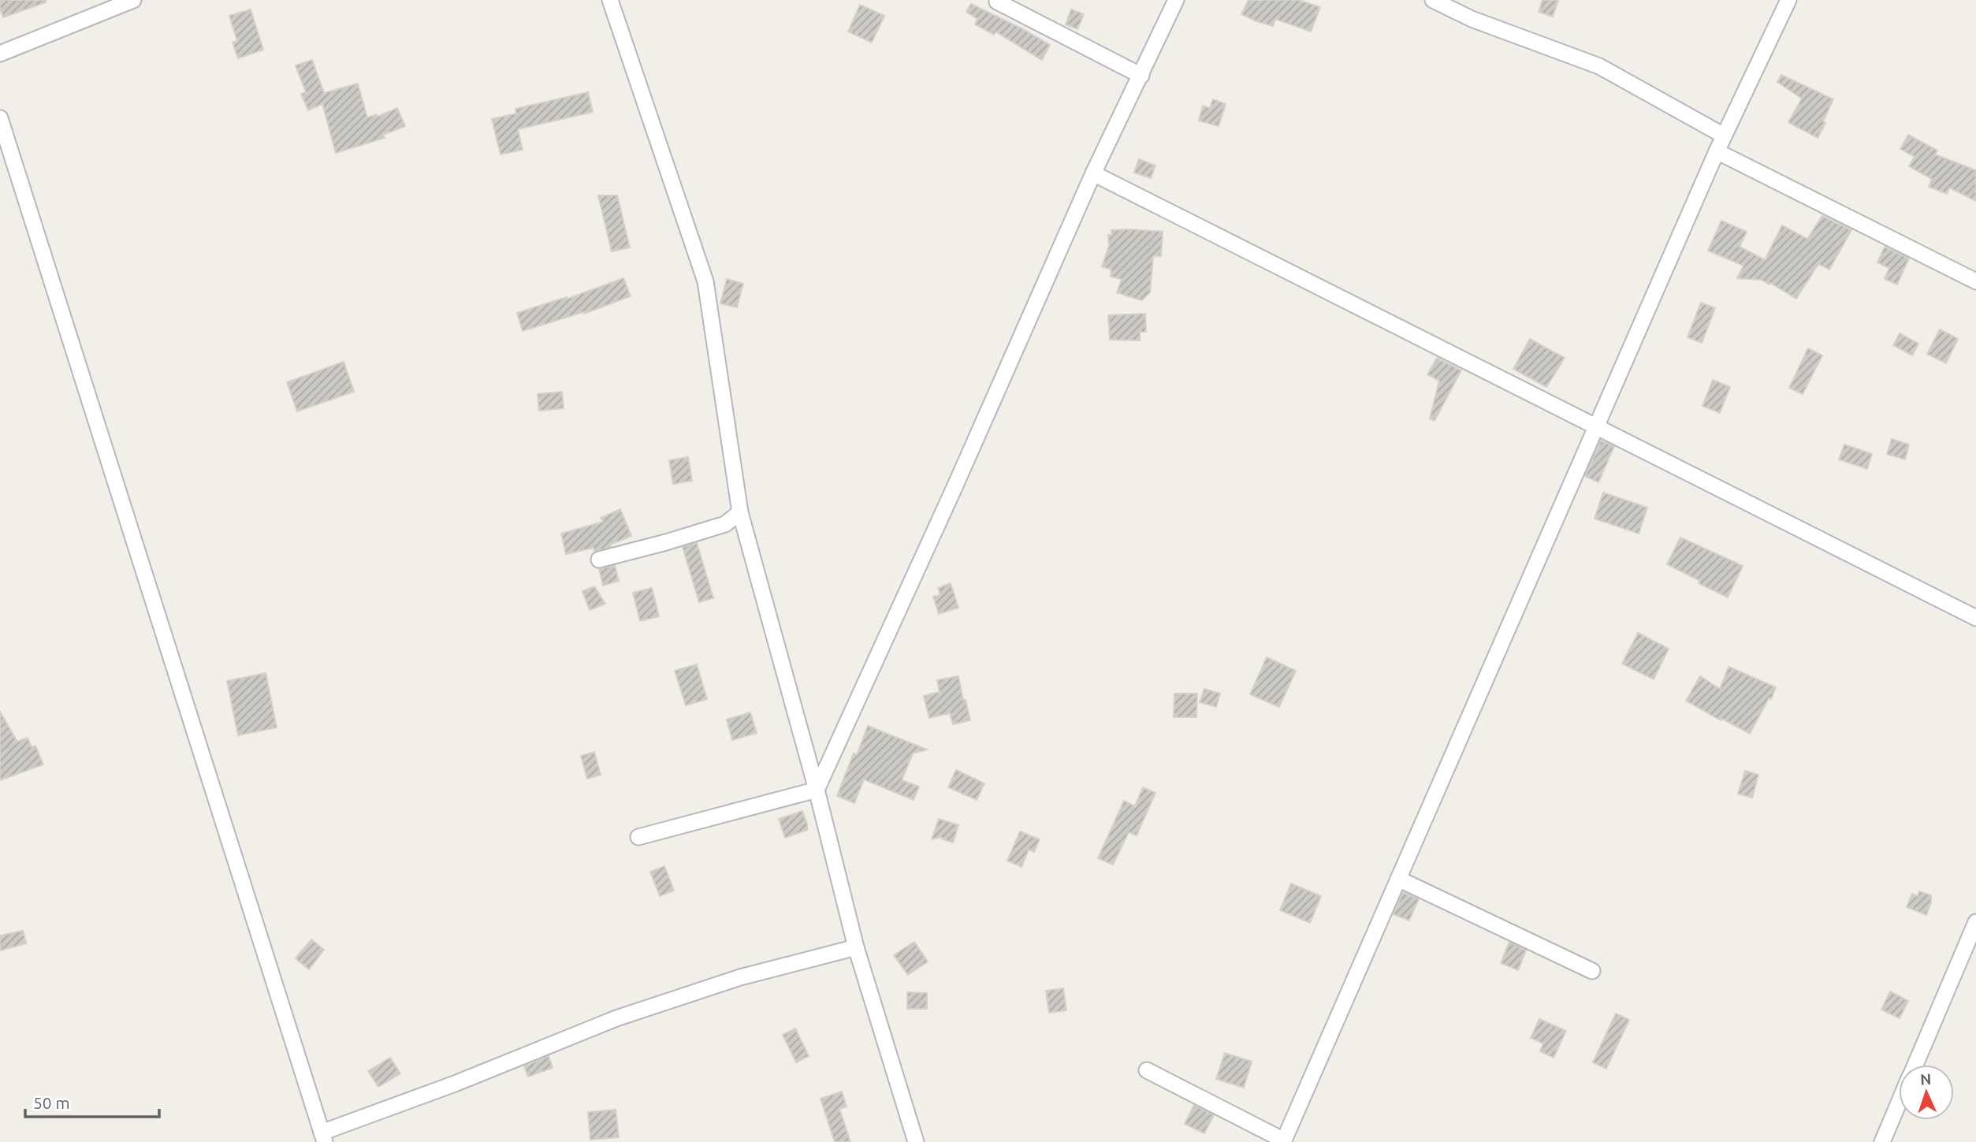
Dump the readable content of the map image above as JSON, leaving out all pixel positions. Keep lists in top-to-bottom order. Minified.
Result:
{"scale_bar":"50 m","north":"top"}
